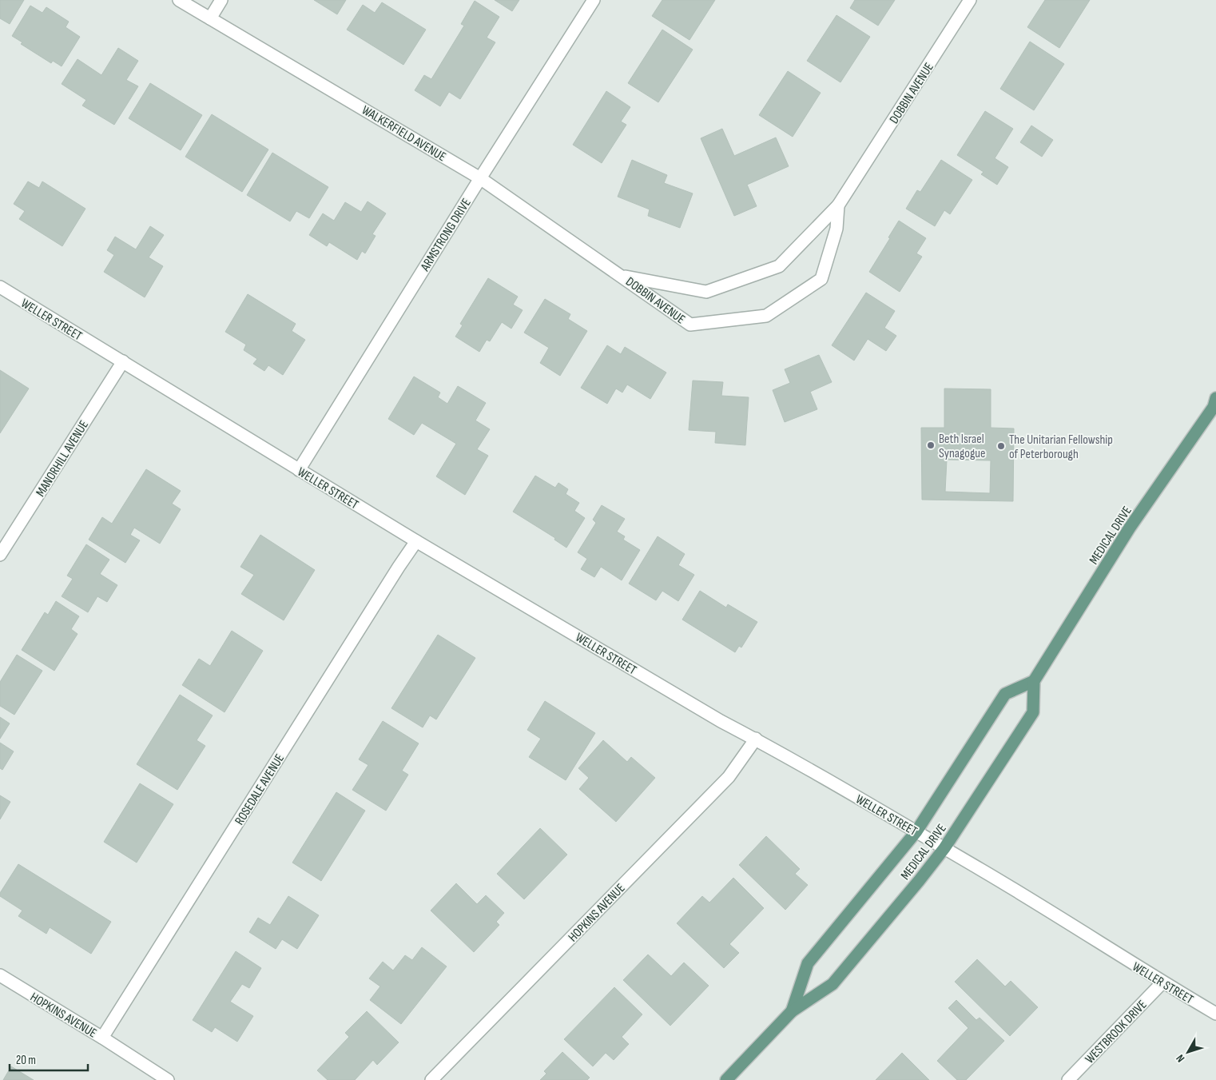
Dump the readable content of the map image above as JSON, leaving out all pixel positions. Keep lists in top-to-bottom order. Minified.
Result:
{"streets":{"main road":["MEDICAL DRIVE"],"street":["DOBBIN AVENUE","WALKERFIELD AVENUE","ARMSTRONG DRIVE","WELLER STREET","MANORHILL AVENUE","ROSEDALE AVENUE","HOPKINS AVENUE","WESTBROOK DRIVE"]},"crossings":[["DOBBIN AVENUE","WALKERFIELD AVENUE"],["WALKERFIELD AVENUE","ARMSTRONG DRIVE"],["ARMSTRONG DRIVE","WELLER STREET"],["WELLER STREET","MANORHILL AVENUE"],["WELLER STREET","MEDICAL DRIVE"],["WELLER STREET","ROSEDALE AVENUE"],["WELLER STREET","HOPKINS AVENUE"],["WELLER STREET","WESTBROOK DRIVE"],["ROSEDALE AVENUE","HOPKINS AVENUE"]],"places":["Beth Israel Synagogue","The Unitarian Fellowship of Peterborough"],"scale_bar":"20 m","north":"bottom left"}
